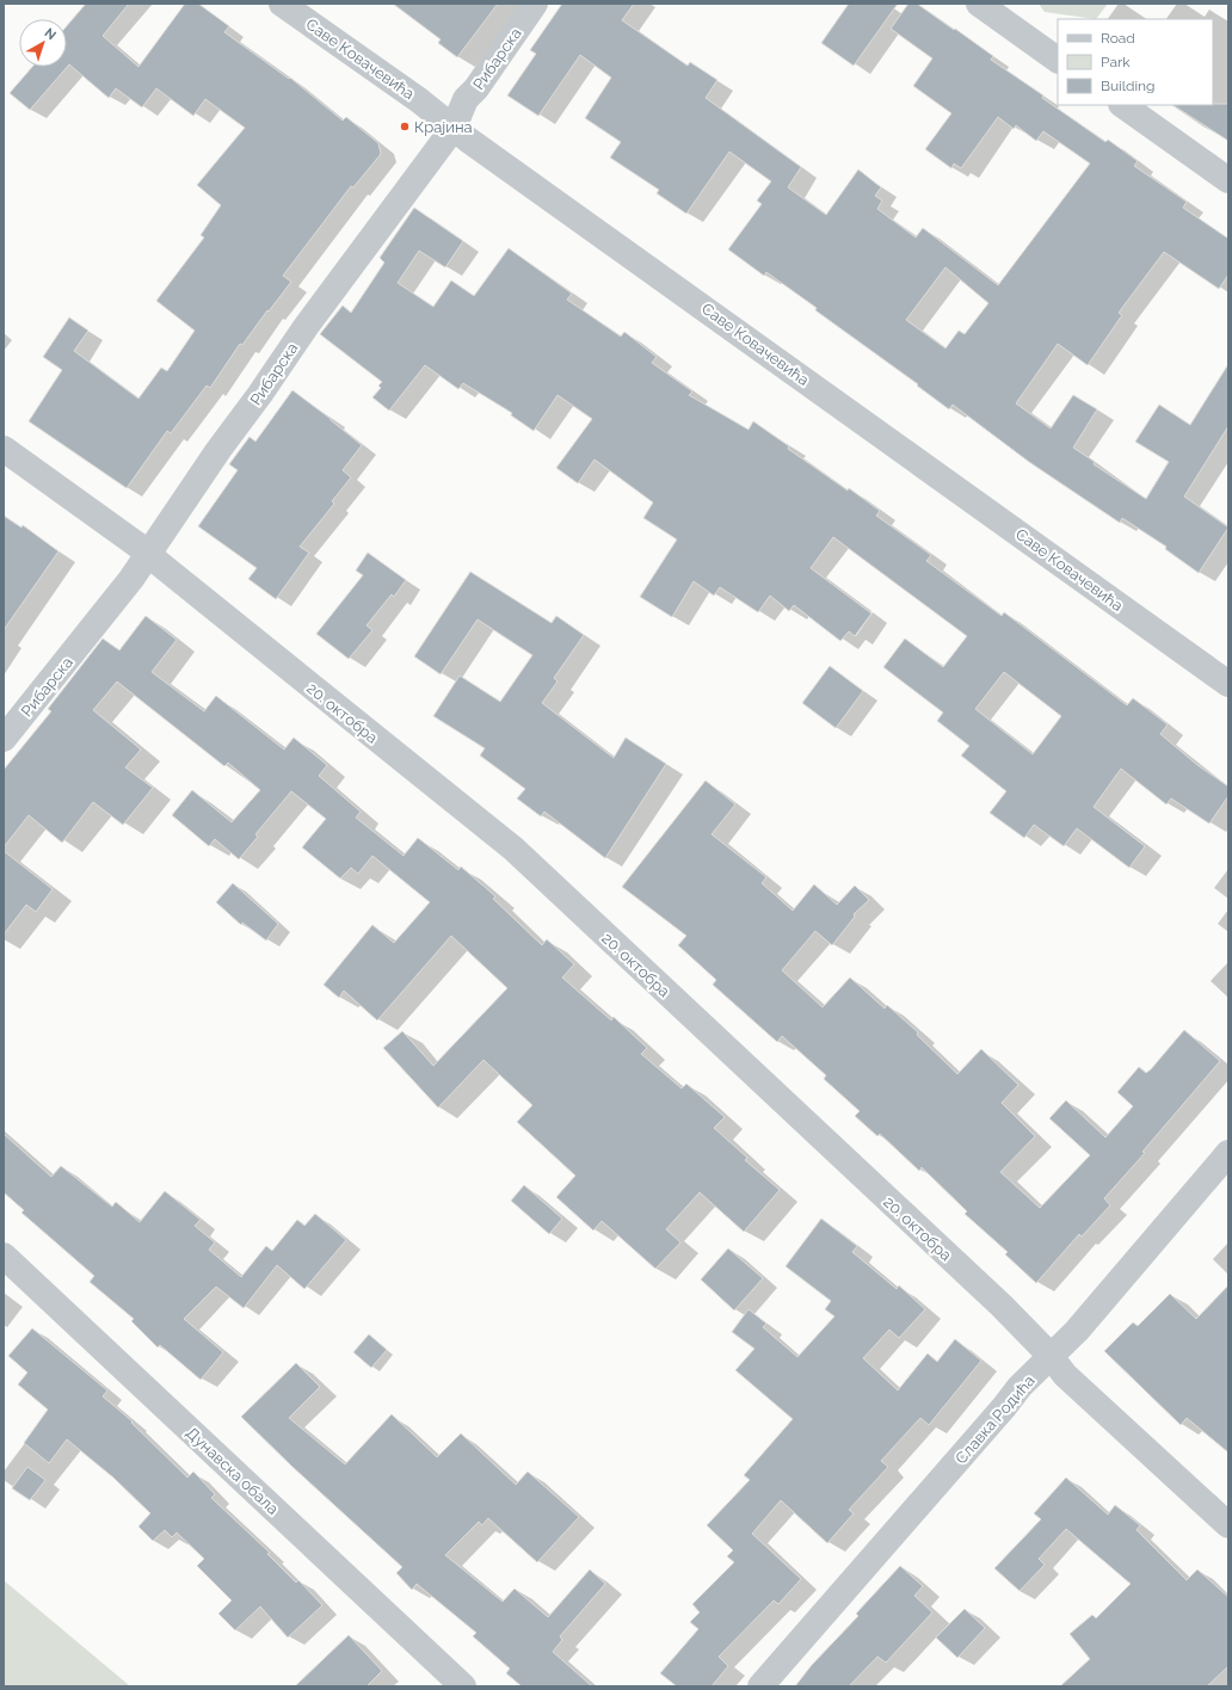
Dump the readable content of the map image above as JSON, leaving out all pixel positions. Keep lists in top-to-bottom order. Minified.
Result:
{"streets":{"street":["Саве Ковачевића","Рибарска","20. октобра","Славка Родића","Дунавска обала"]},"crossings":[["Саве Ковачевића","Рибарска"],["Рибарска","20. октобра"],["20. октобра","Славка Родића"]],"places":["Крајина"],"legend":["Road","Park","Building"],"north":"top right"}
